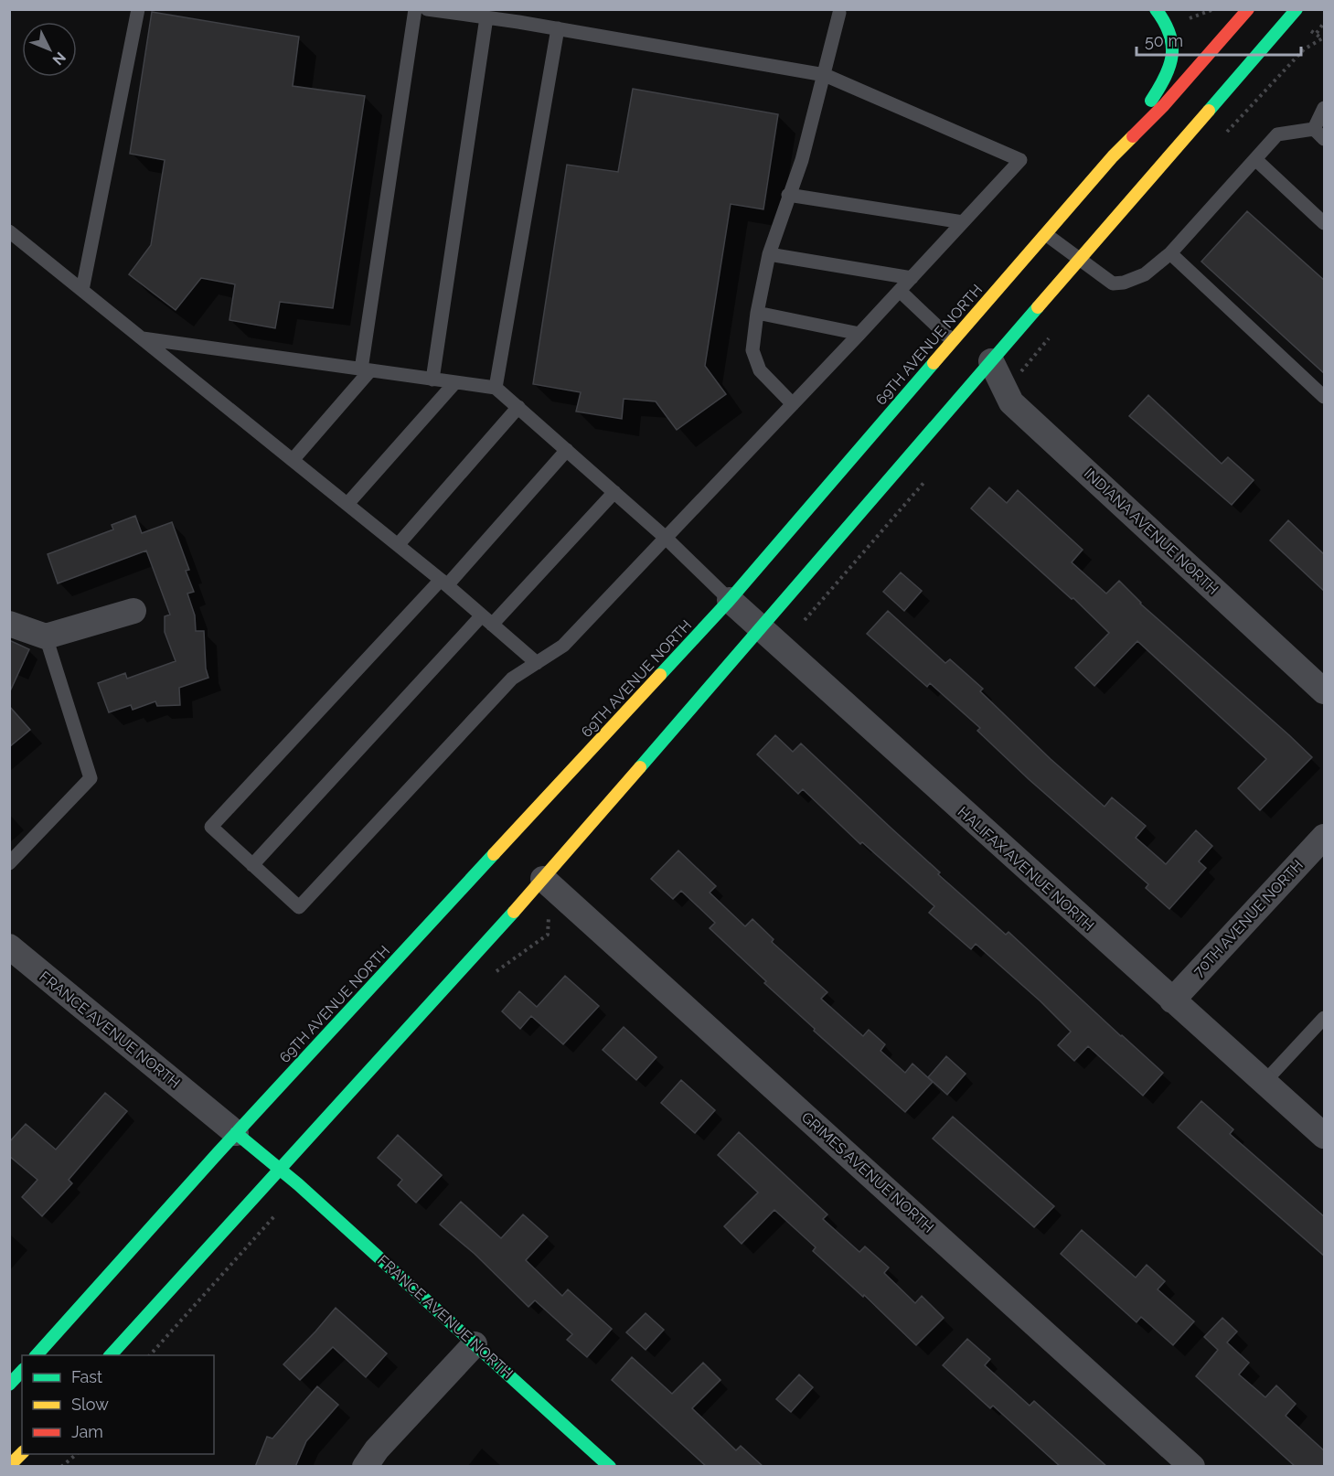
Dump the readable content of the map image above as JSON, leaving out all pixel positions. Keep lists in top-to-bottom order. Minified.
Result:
{"streets":{"street":["69TH AVENUE NORTH","INDIANA AVENUE NORTH","HALIFAX AVENUE NORTH","70TH AVENUE NORTH","FRANCE AVENUE NORTH","GRIMES AVENUE NORTH"]},"crossings":[["69TH AVENUE NORTH","HALIFAX AVENUE NORTH"],["69TH AVENUE NORTH","FRANCE AVENUE NORTH"],["HALIFAX AVENUE NORTH","70TH AVENUE NORTH"]],"legend":["Fast","Slow","Jam"],"scale_bar":"50 m","north":"bottom right"}
